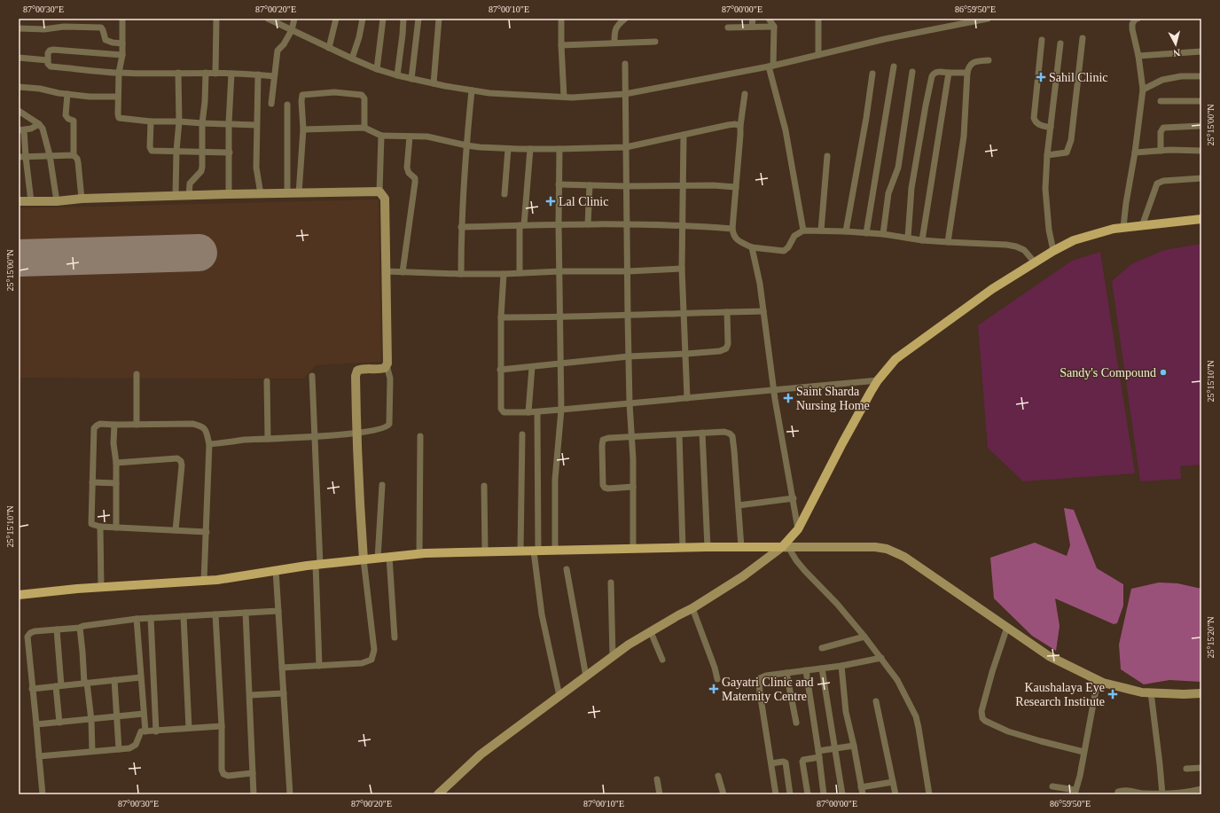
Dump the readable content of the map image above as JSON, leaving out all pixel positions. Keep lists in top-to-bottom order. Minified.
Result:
{"places":{"health":["Sahil Clinic","Lal Clinic","Saint Sharda Nursing Home","Gayatri Clinic and Maternity Centre","Kaushalaya Eye Research Institute"],"other":["Sandy's Compound"]},"north":"bottom","coordinates":["87°00'30\"E","87°00'20\"E","87°00'10\"E","87°00'00\"E","86°59'50\"E","25°15'00\"N","25°15'10\"N","25°15'20\"N"]}
